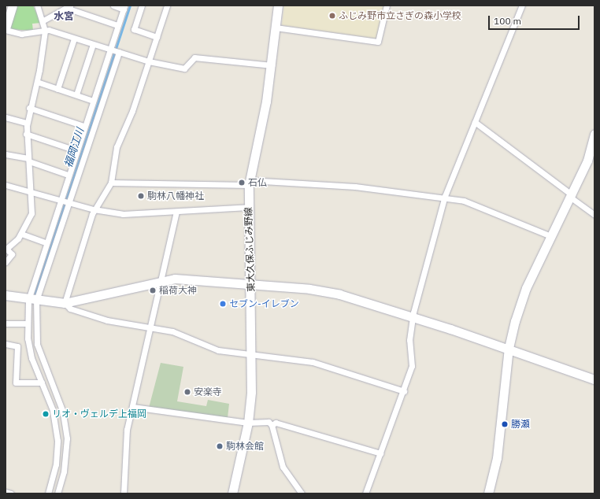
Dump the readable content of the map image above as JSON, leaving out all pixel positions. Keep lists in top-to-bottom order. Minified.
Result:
{"streets":{"street":["東大久保ふじみ野線"]},"districts":["水宮"],"water":["福岡江川"],"places":["ふじみ野市立さぎの森小学校","石仏","駒林八幡神社","稲荷大神","セブン-イレブン","安楽寺","リオ・ヴェルデ上福岡","勝瀬","駒林会館"],"scale_bar":"100 m"}
